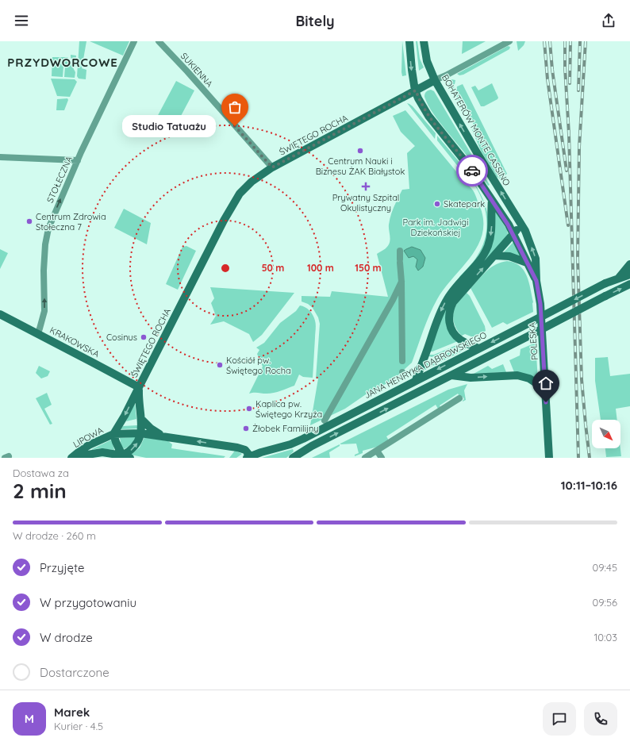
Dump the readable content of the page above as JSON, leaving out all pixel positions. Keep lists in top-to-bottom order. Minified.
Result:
{"streets":{"street":["SUKIENNA","BOHATERÓW MONTE CASSINO","ŚWIĘTEGO ROCHA","STOŁECZNA","POLESKA","KRAKOWSKA","JANA HENRYKA DĄBROWSKIEGO","LIPOWA"]},"crossings":[["SUKIENNA","ŚWIĘTEGO ROCHA"],["BOHATERÓW MONTE CASSINO","ŚWIĘTEGO ROCHA"],["BOHATERÓW MONTE CASSINO","POLESKA"],["ŚWIĘTEGO ROCHA","KRAKOWSKA"],["ŚWIĘTEGO ROCHA","LIPOWA"],["STOŁECZNA","KRAKOWSKA"]],"one_way":["STOŁECZNA"],"districts":["PRZYDWORCOWE"],"parks":["Park im. Jadwigi Dziekońskiej"],"places":{"other":["Studio Tatuażu","Centrum Nauki i Biznesu ŻAK Białystok","Skatepark","Centrum Zdrowia Stołeczna 7","Cosinus","Kościół pw. Świętego Rocha","Kaplica pw. Świętego Krzyża","Żłobek Familijny"],"health":["Prywatny Szpital Okulistyczny"]},"north":"bottom right","page":{"header":"Bitely","bubble":"Studio Tatuażu","heading":["2 min","Dostawa za","10:11–10:16"],"panel":["Marek","Kurier · 4.5"],"bar":"W drodze · 260 m","list":[["Przyjęte","09:45"],["W przygotowaniu","09:56"],["W drodze","10:03"],"Dostarczone"],"round":"M"},"rings":["50 m","100 m","150 m"]}
